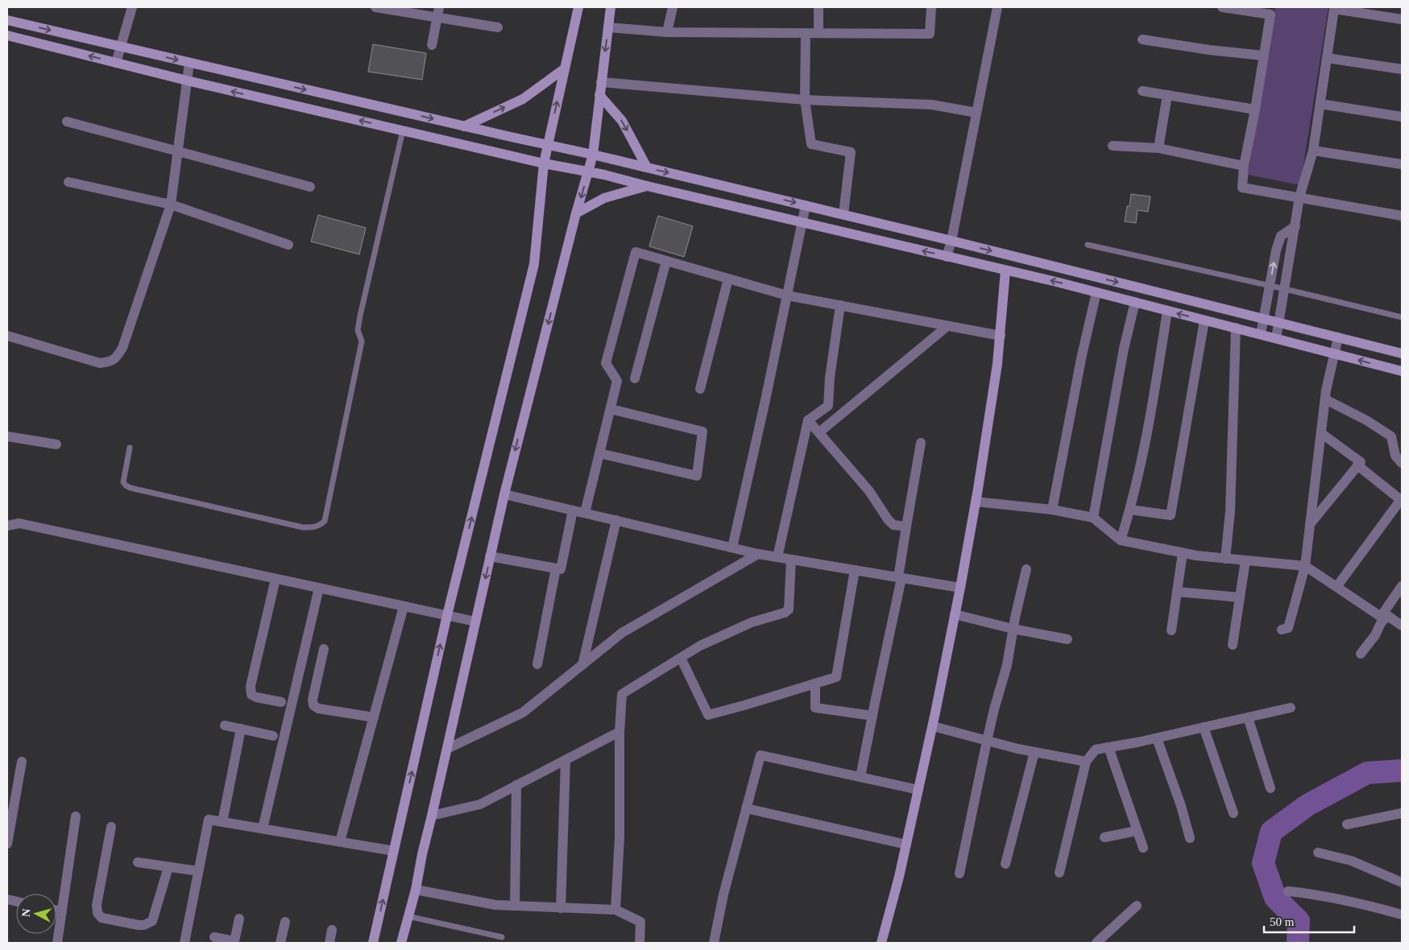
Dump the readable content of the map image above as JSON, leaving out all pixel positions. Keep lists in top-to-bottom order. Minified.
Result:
{"scale_bar":"50 m","north":"left"}
